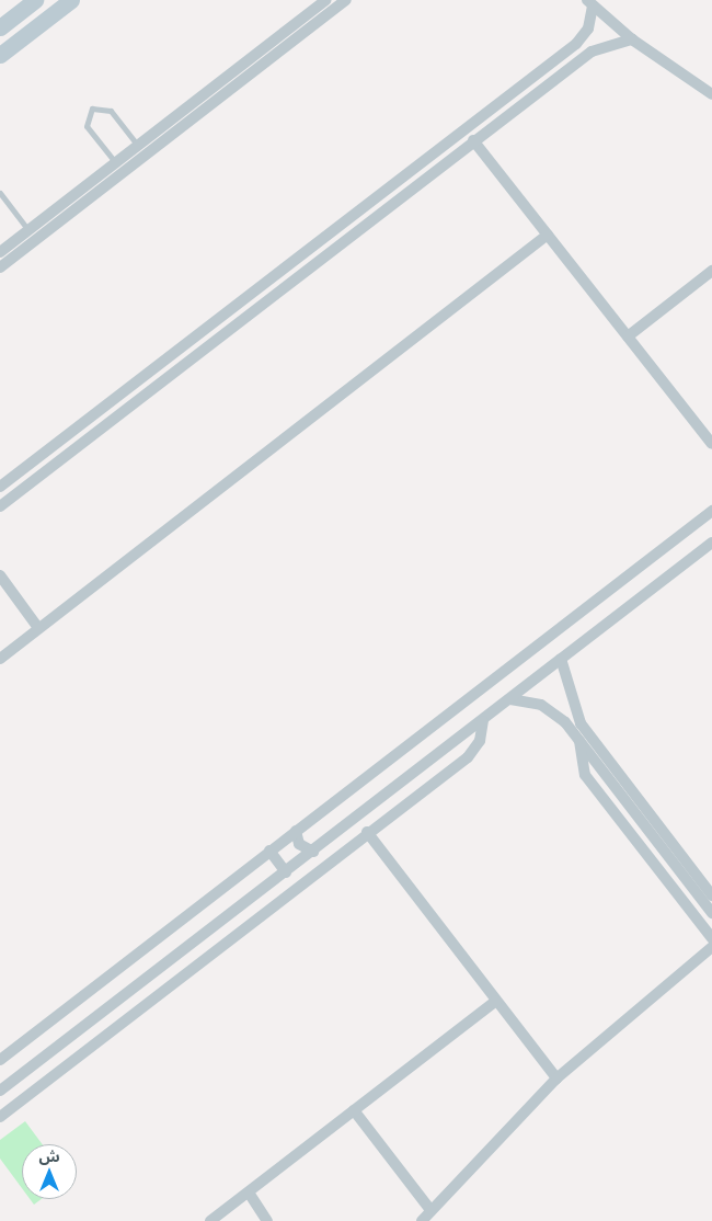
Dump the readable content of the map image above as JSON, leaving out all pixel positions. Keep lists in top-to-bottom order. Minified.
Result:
{"north":"top"}
